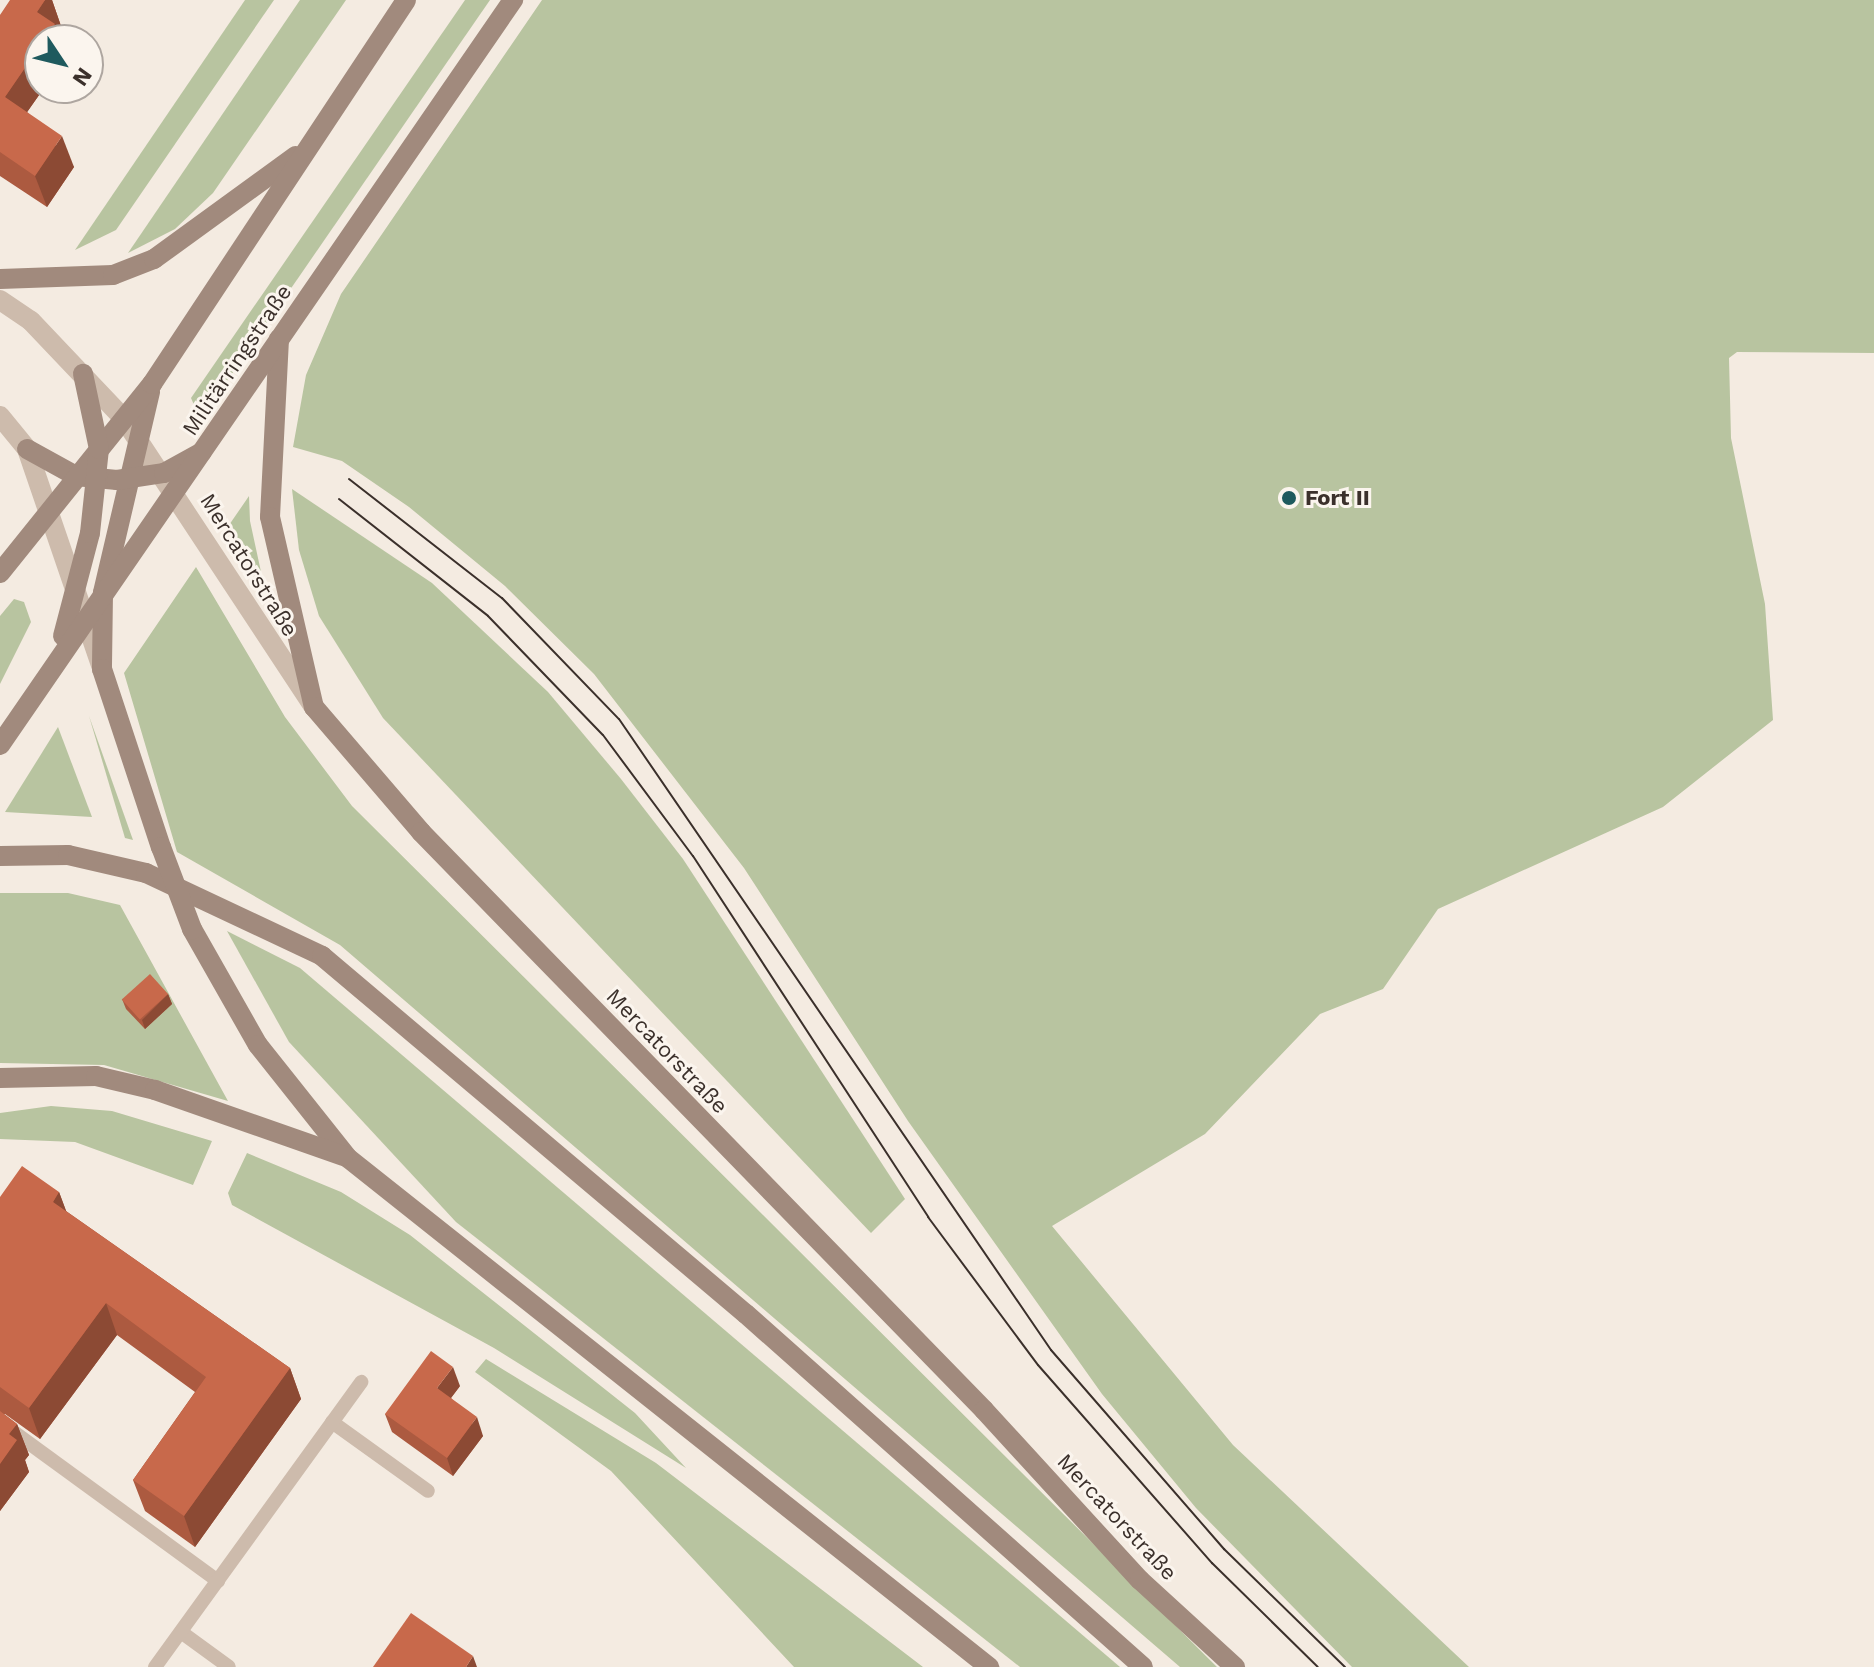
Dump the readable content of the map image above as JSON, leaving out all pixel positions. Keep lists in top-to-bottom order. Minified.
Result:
{"streets":{"main road":["Militärringstraße","Mercatorstraße"]},"crossings":[["Militärringstraße","Mercatorstraße"]],"places":["Fort II"],"north":"bottom right"}
